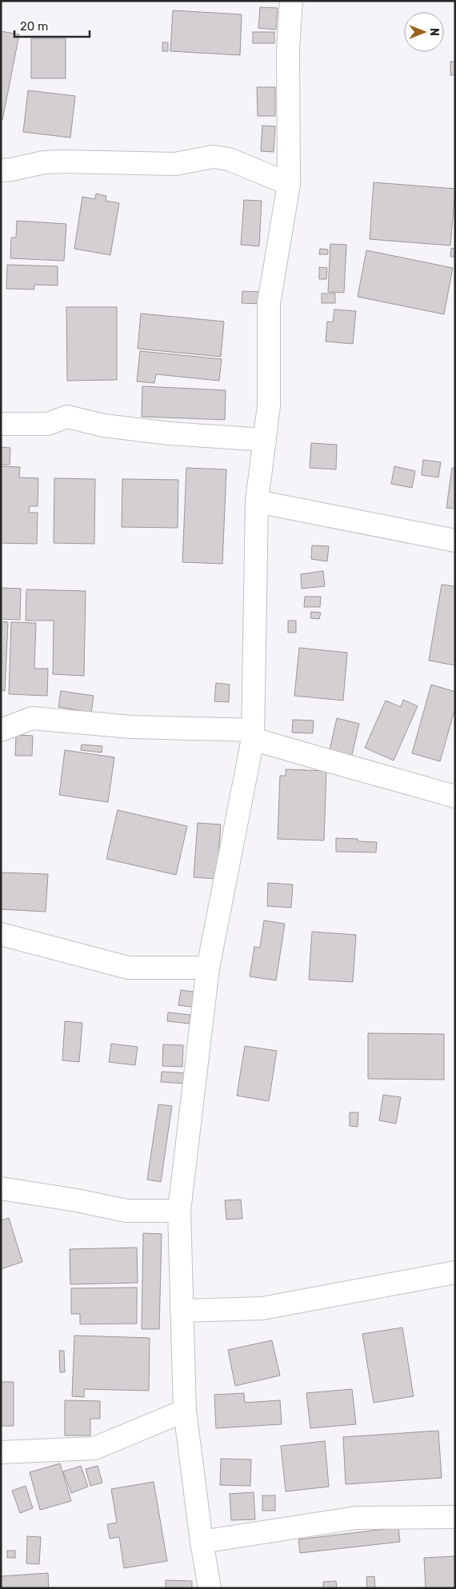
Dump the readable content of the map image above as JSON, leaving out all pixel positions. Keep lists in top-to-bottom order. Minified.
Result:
{"scale_bar":"20 m","north":"right"}
